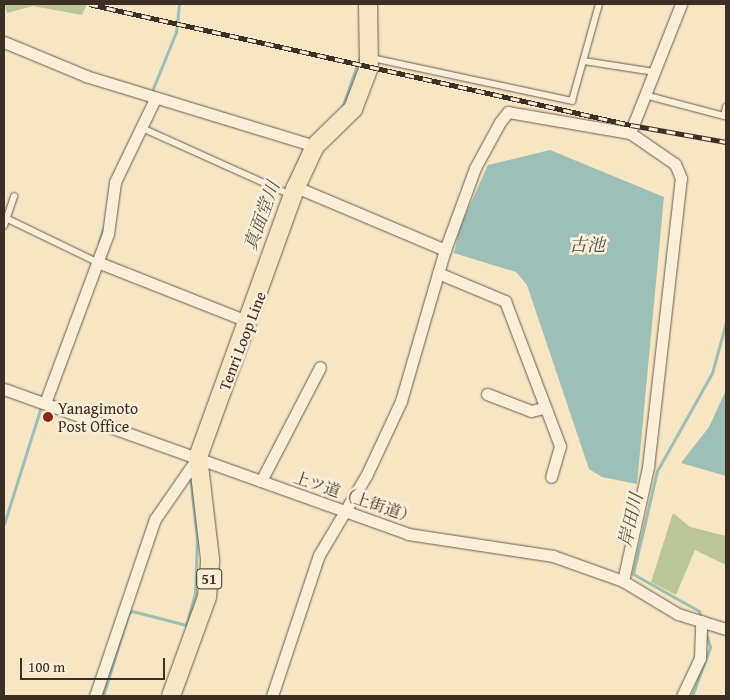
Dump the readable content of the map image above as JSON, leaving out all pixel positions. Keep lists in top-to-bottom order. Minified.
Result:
{"streets":{"main road":["Tenri Loop Line","51"],"street":["上ツ道（上街道）"]},"crossings":[["Tenri Loop Line","上ツ道（上街道）"]],"water":["真面堂川","古池","岸田川"],"places":["Yanagimoto Post Office"],"scale_bar":"100 m"}
